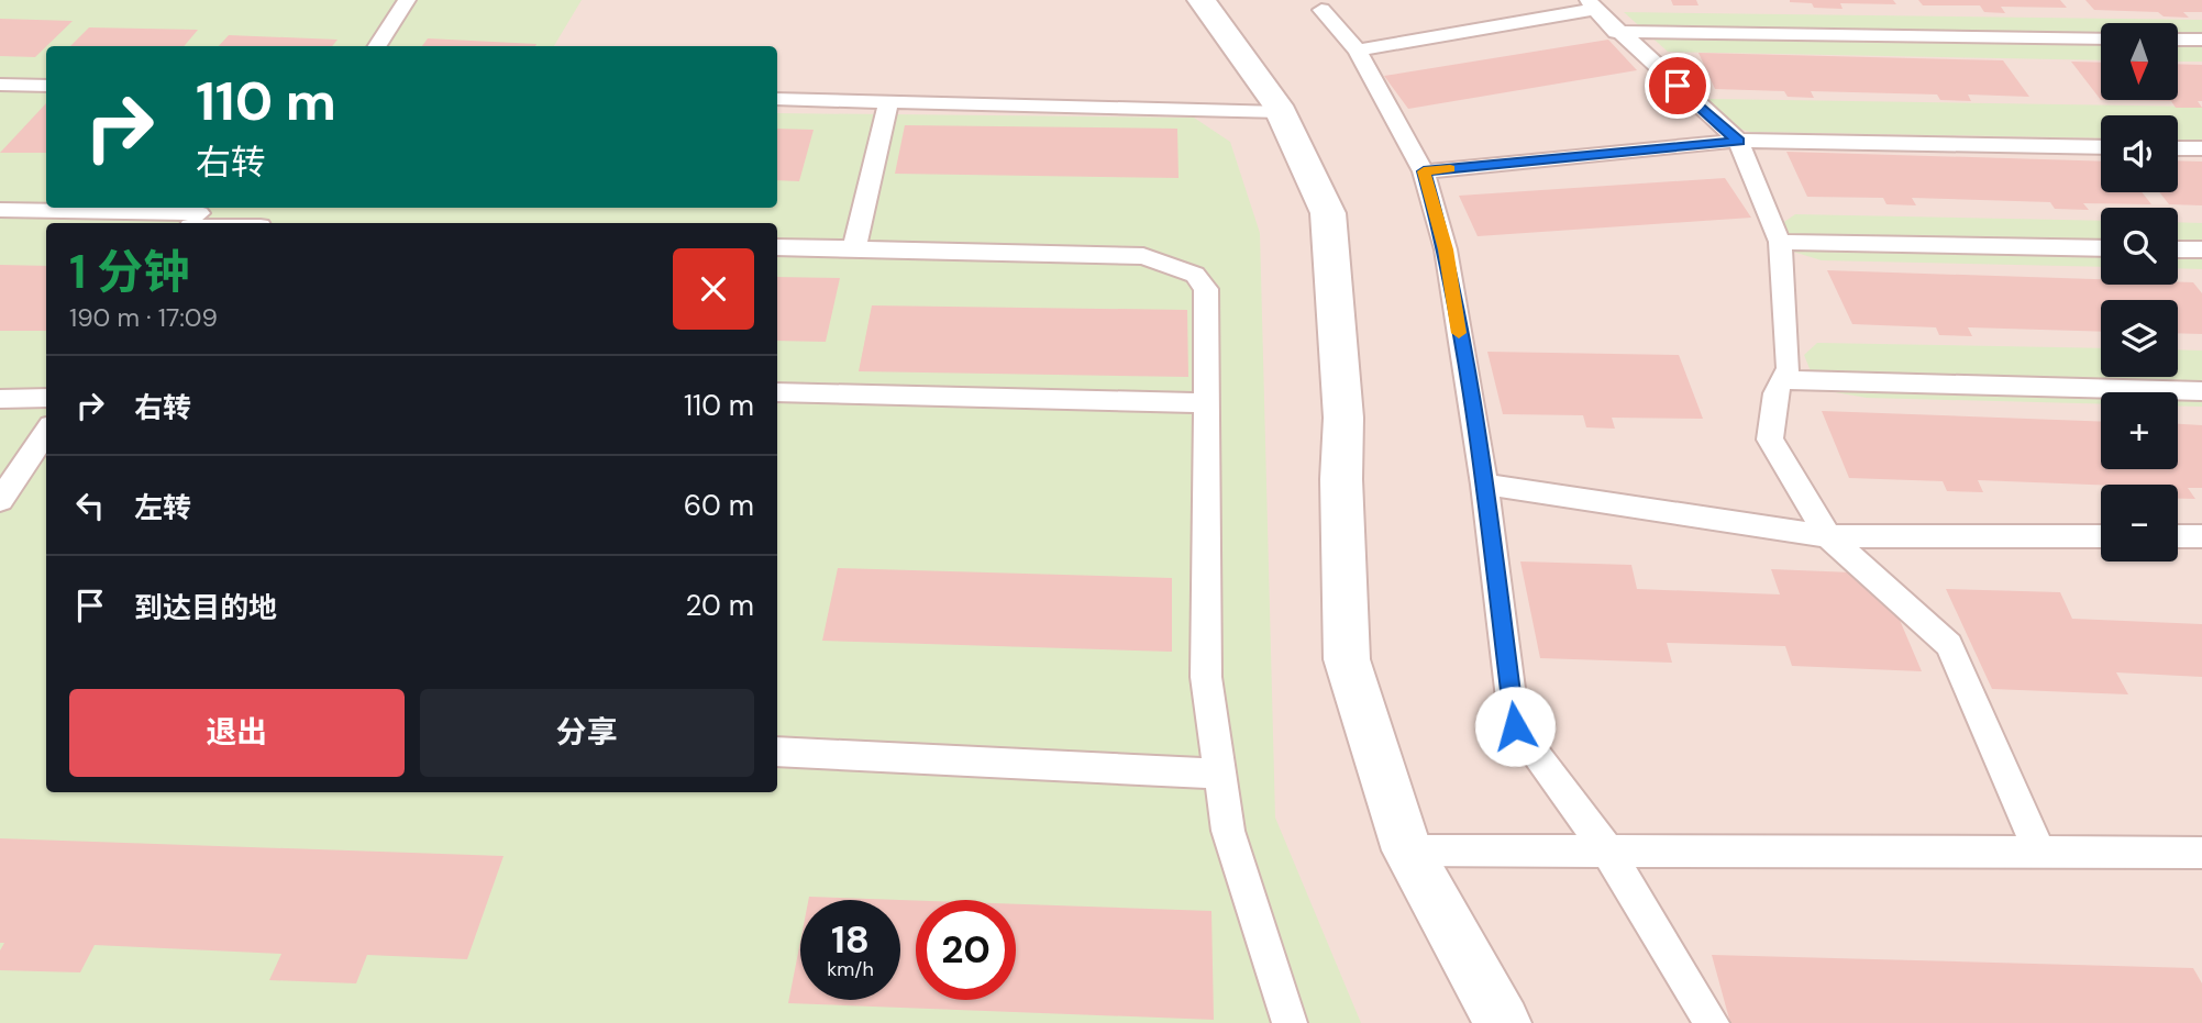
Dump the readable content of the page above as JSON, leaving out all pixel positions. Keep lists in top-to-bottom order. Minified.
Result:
{"north":"bottom","page":{"map_buttons":["+","−"],"turn":["110 m","右转"],"heading":["1 分钟","190 m · 17:09"],"list":[{"name":"右转","value":"110 m"},{"name":"左转","value":"60 m"},{"name":"到达目的地","value":"20 m"}],"buttons":["退出","分享"],"speed":"18 km/h","limit":"20"}}
